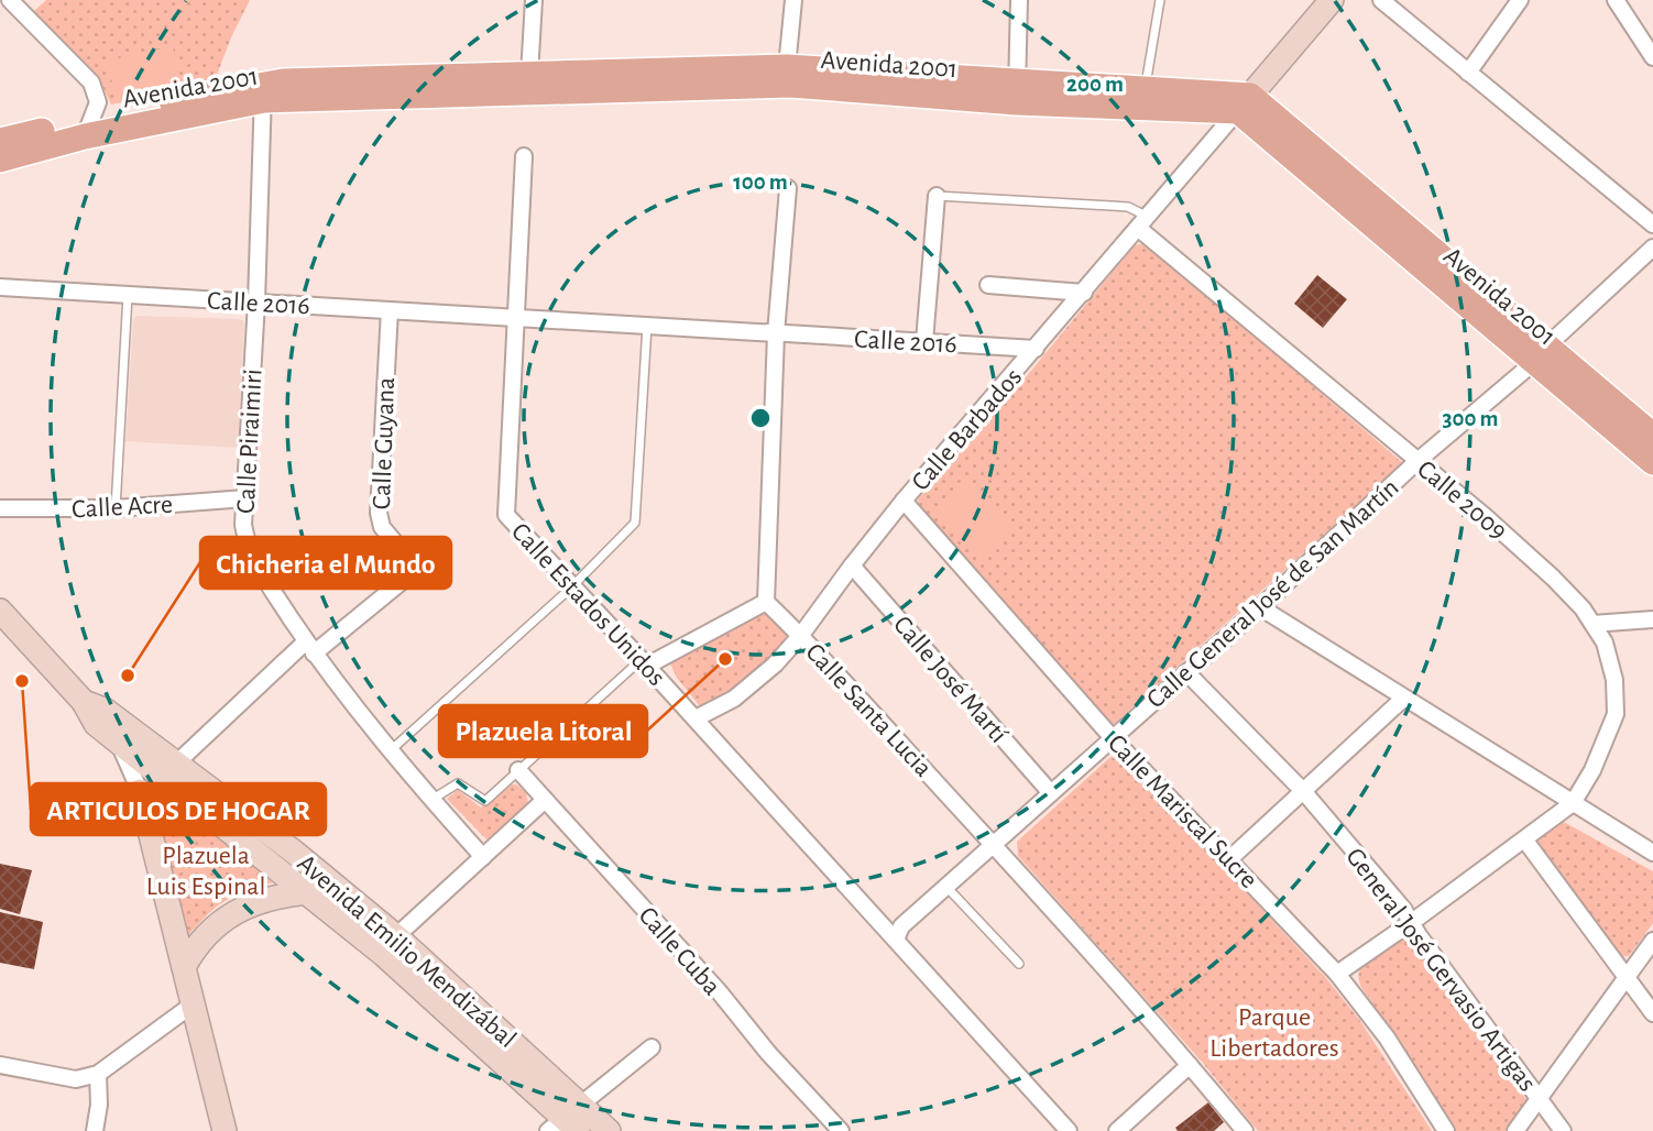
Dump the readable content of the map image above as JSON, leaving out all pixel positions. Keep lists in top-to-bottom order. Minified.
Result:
{"streets":{"main road":["Avenida 2001","Avenida Emilio Mendizábal"],"street":["Calle 2016","Calle Barbados","Calle Piraimiri","Calle Guyana","Calle 2009","Calle Acre","Calle General José de San Martín","Calle Estados Unidos","Calle José Martí","Calle Santa Lucia","Calle Mariscal Sucre","Calle Cuba","General José Gervasio Artigas"]},"crossings":[["Avenida 2001","Calle Barbados"],["Avenida 2001","Calle Piraimiri"],["Avenida 2001","Calle General José de San Martín"],["Calle 2016","Calle Barbados"],["Calle 2016","Calle Piraimiri"],["Calle 2016","Calle Guyana"],["Calle 2016","Calle Estados Unidos"],["Calle Barbados","Calle 2009"],["Calle Barbados","Calle Estados Unidos"],["Calle Barbados","Calle José Martí"],["Calle Barbados","Calle Santa Lucia"],["Calle Barbados","Calle Mariscal Sucre"],["Calle Piraimiri","Calle Guyana"],["Calle Piraimiri","Calle Acre"],["Calle Guyana","Avenida Emilio Mendizábal"],["Calle 2009","Calle General José de San Martín"],["Calle General José de San Martín","Calle Estados Unidos"],["Calle General José de San Martín","Calle José Martí"],["Calle General José de San Martín","Calle Santa Lucia"],["Calle General José de San Martín","Calle Mariscal Sucre"],["Calle General José de San Martín","General José Gervasio Artigas"]],"parks":["Plazuela Luis Espinal","Parque Libertadores"],"places":["Plazuela Litoral","Chicheria el Mundo","ARTICULOS DE HOGAR"],"rings":["200 m","100 m","300 m"]}
